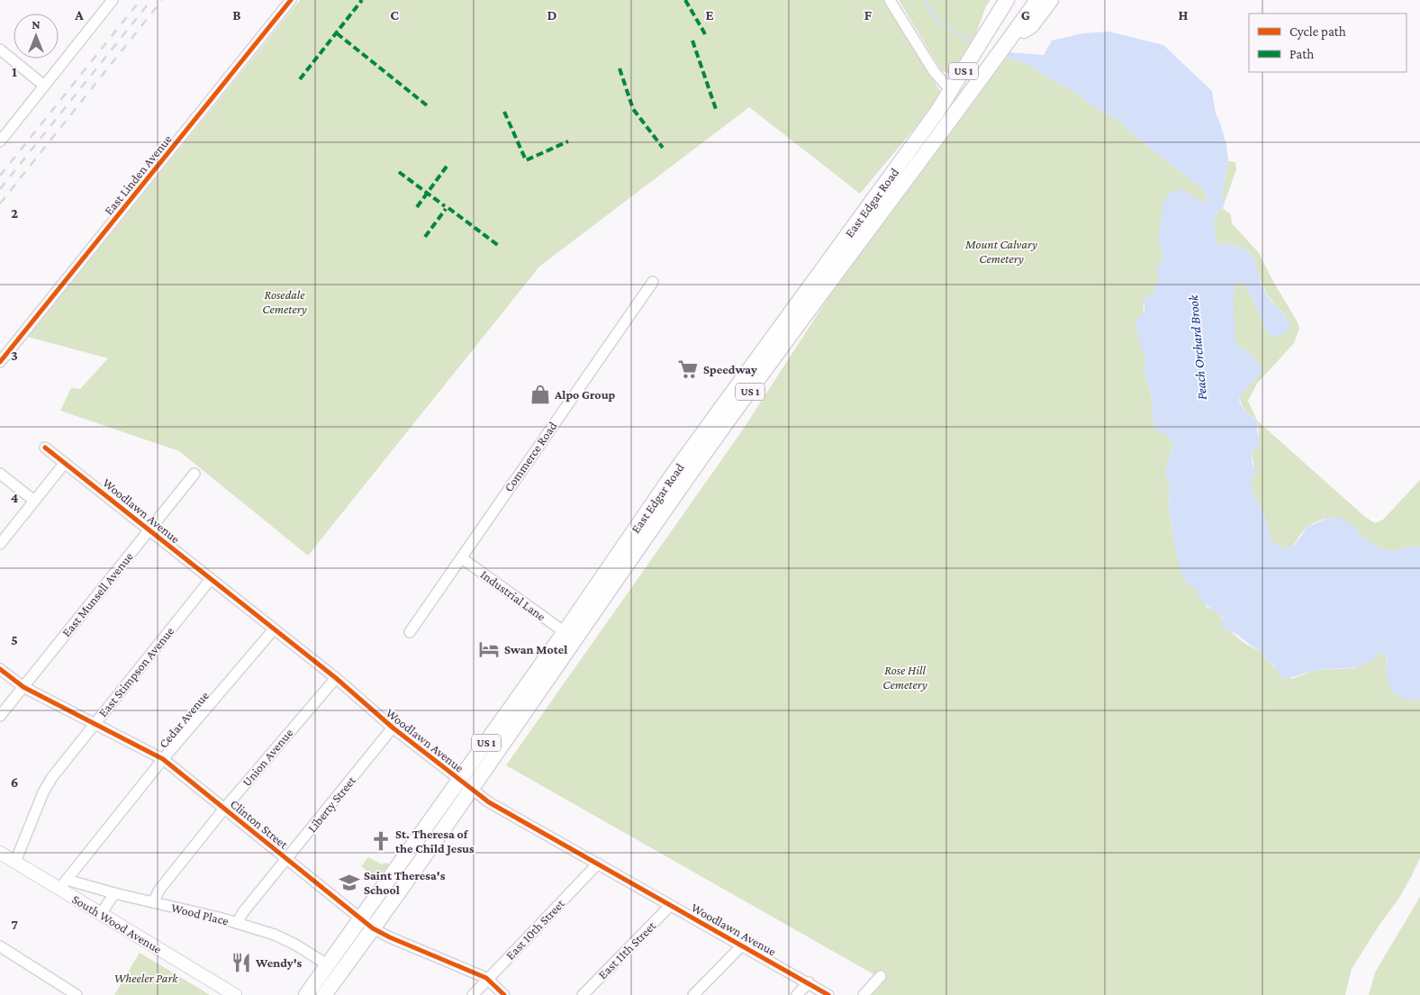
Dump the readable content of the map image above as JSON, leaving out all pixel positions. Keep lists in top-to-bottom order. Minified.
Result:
{"streets":{"highway":["US 1","East Edgar Road"],"main road":["South Wood Avenue"],"street":["East Linden Avenue","Commerce Road","Woodlawn Avenue","East Munsell Avenue","Industrial Lane","East Stimpson Avenue","Cedar Avenue","Union Avenue","Liberty Street","Clinton Street","Wood Place","East 10th Street","East 11th Street"]},"crossings":[["East Edgar Road","Woodlawn Avenue"],["East Edgar Road","Industrial Lane"],["East Edgar Road","Clinton Street"],["East Edgar Road","Wood Place"],["Commerce Road","Industrial Lane"],["Woodlawn Avenue","East Munsell Avenue"],["Woodlawn Avenue","East Stimpson Avenue"],["Woodlawn Avenue","Cedar Avenue"],["Woodlawn Avenue","Union Avenue"],["Woodlawn Avenue","Liberty Street"],["Woodlawn Avenue","East 10th Street"],["Woodlawn Avenue","East 11th Street"],["East Munsell Avenue","Clinton Street"],["East Stimpson Avenue","Clinton Street"],["East Stimpson Avenue","South Wood Avenue"],["Cedar Avenue","Clinton Street"],["Cedar Avenue","Wood Place"],["Cedar Avenue","South Wood Avenue"],["Union Avenue","Clinton Street"],["Union Avenue","Wood Place"],["Liberty Street","Clinton Street"],["Liberty Street","Wood Place"],["Clinton Street","East 10th Street"],["Wood Place","South Wood Avenue"]],"water":["Peach Orchard Brook"],"parks":["Mount Calvary Cemetery","Rosedale Cemetery","Rose Hill Cemetery","Wheeler Park"],"places":{"supermarket":["Speedway"],"shop":["Alpo Group"],"hotel":["Swan Motel"],"church":["St. Theresa of the Child Jesus"],"school or university":["Saint Theresa's School"],"restaurant":["Wendy's"]},"legend":["Cycle path","Path"],"north":"top","grid":{"columns":["A","B","C","D","E","F","G","H"],"rows":["1","2","3","4","5","6","7"]}}
